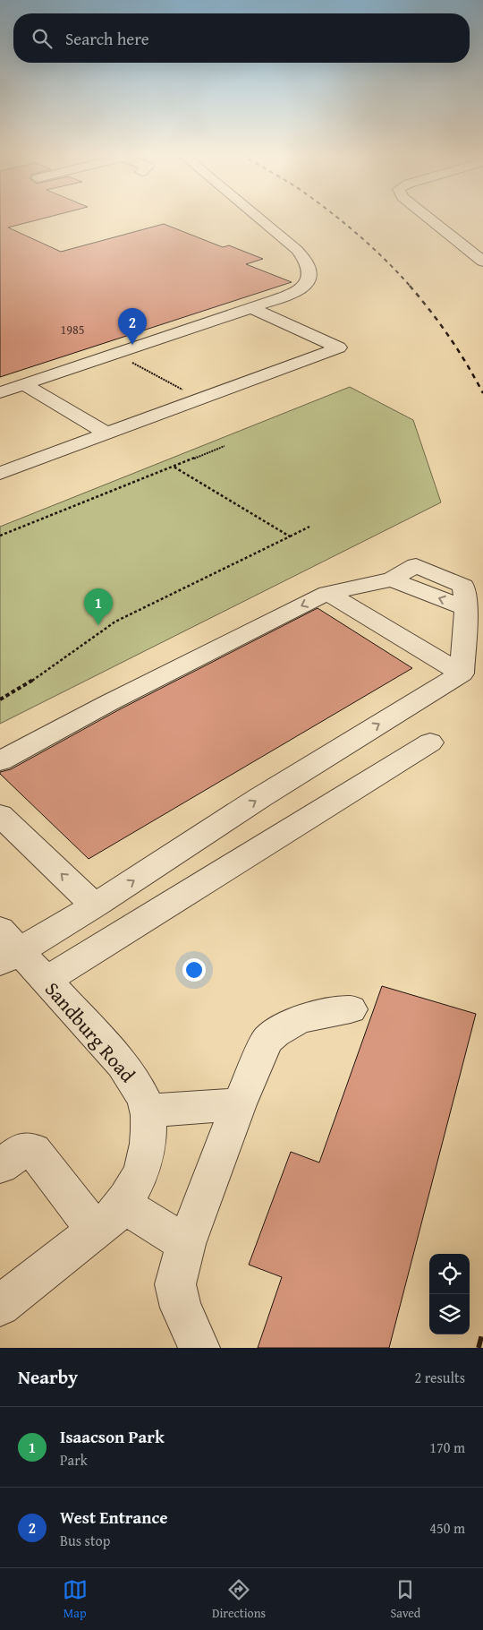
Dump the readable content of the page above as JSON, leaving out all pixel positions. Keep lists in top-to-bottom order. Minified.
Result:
{"streets":{"street":["Sandburg Road"]},"house_numbers":["1985"],"page":{"search":"Search here","pins":["2","1"],"heading":["Nearby","2 results"],"list":[{"mark":"1","name":"Isaacson Park","note":"Park","value":"170 m"},{"mark":"2","name":"West Entrance","note":"Bus stop","value":"450 m"}],"nav":["Map","Directions","Saved"]}}
